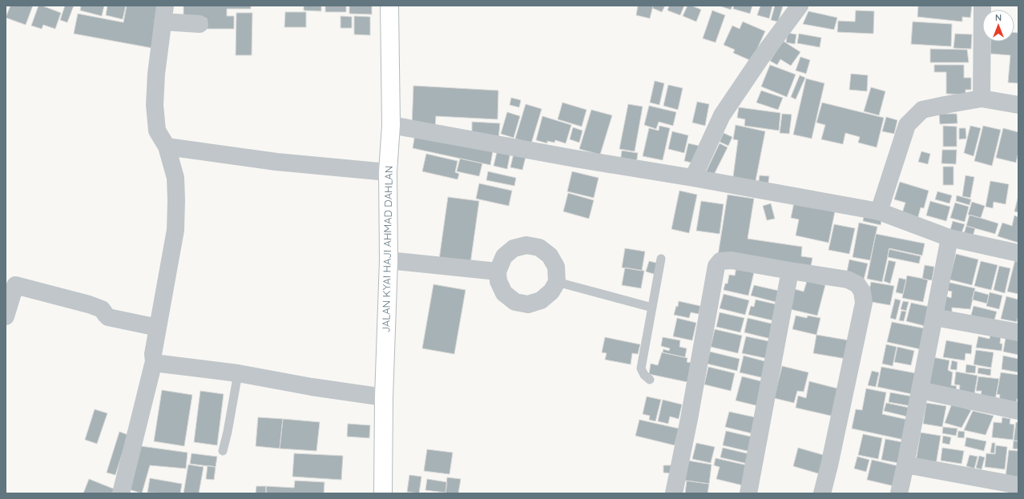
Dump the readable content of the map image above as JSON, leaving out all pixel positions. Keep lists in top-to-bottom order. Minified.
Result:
{"streets":{"street":["JALAN KYAI HAJI AHMAD DAHLAN"]},"north":"top"}
